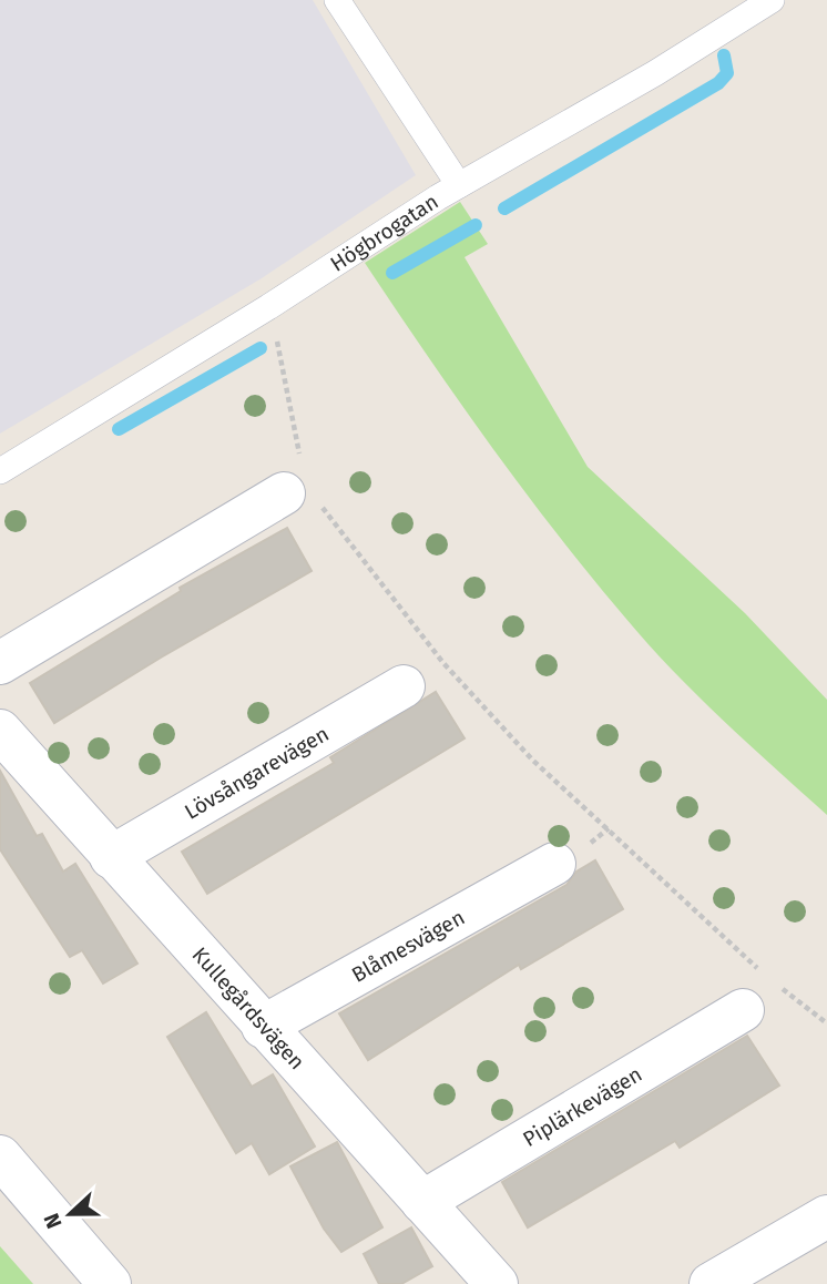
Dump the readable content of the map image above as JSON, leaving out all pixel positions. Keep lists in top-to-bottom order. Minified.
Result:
{"streets":{"street":["Lövsångarevägen","Blåmesvägen","Kullegårdsvägen","Piplärkevägen"],"lane":["Högbrogatan"]},"crossings":[["Lövsångarevägen","Kullegårdsvägen"],["Blåmesvägen","Kullegårdsvägen"],["Kullegårdsvägen","Piplärkevägen"]],"north":"left"}
